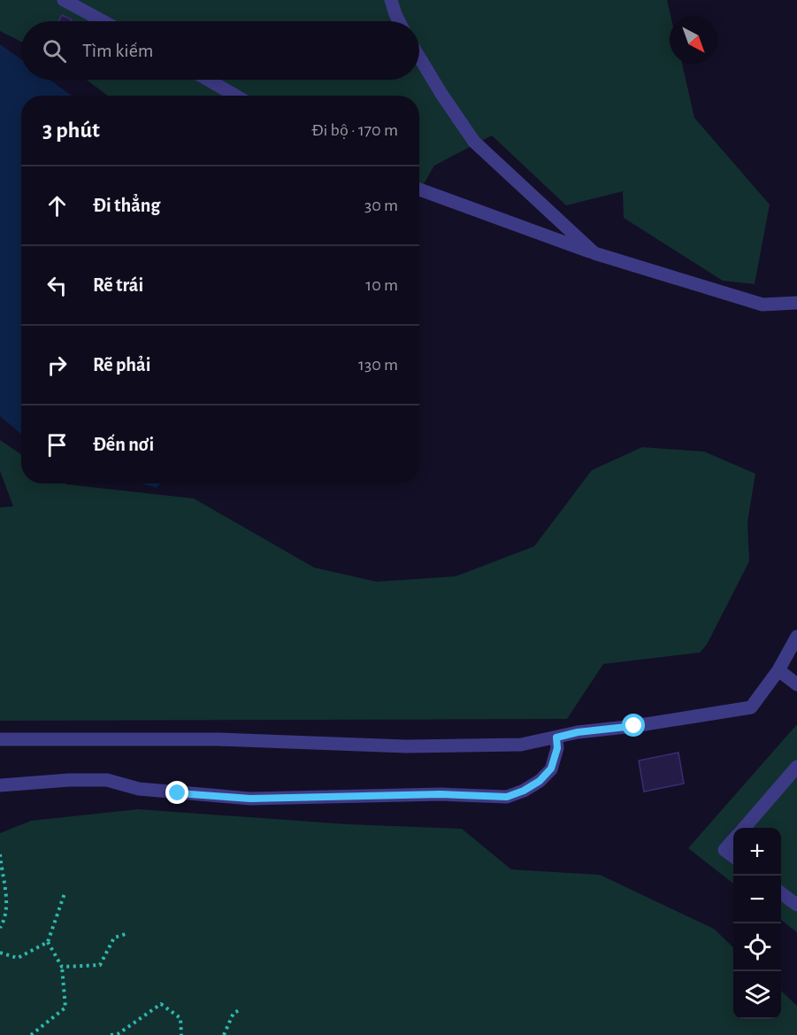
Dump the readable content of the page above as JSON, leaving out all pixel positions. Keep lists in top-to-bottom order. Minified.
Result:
{"north":"bottom right","page":{"search":"Tìm kiếm","heading":["3 phút","Đi bộ · 170 m"],"list":[["Đi thẳng","30 m"],["Rẽ trái","10 m"],["Rẽ phải","130 m"],"Đến nơi"],"map_buttons":["+","−"]}}
